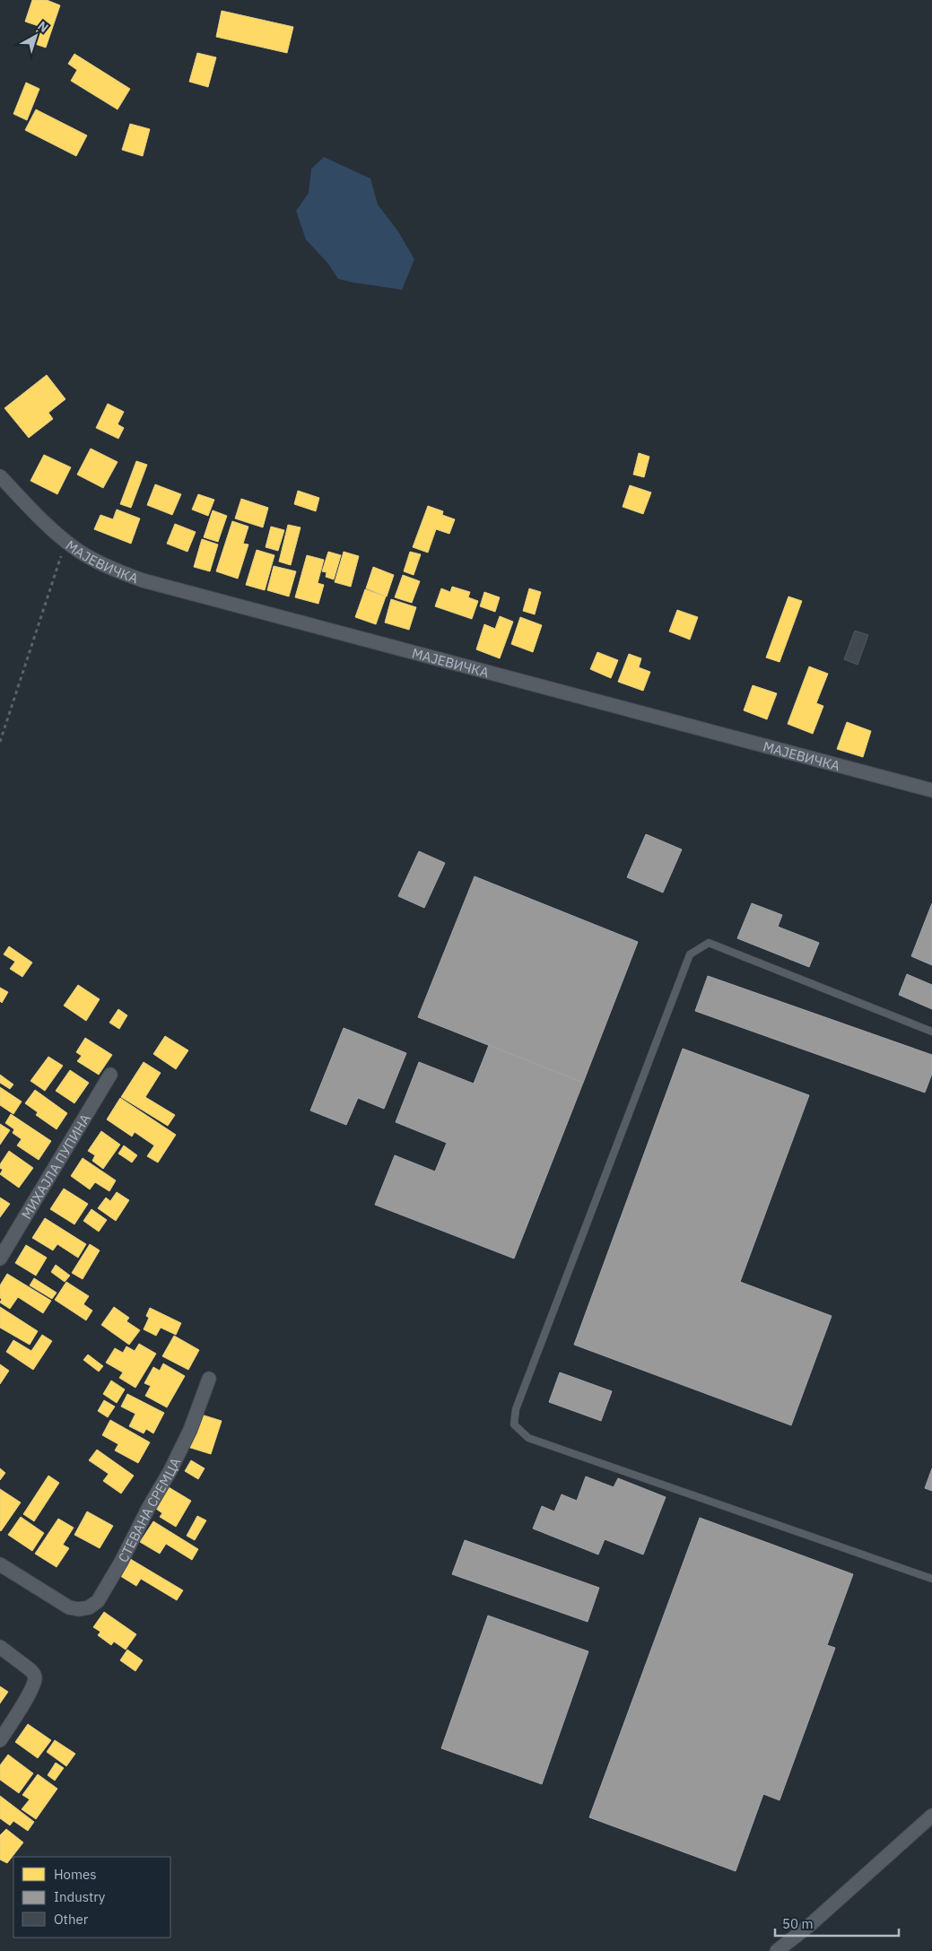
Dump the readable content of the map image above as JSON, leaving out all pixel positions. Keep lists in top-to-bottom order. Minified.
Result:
{"streets":{"street":["МАЈЕВИЧКА","МИХАЈЛА ПУПИНА","СТЕВАНА СРЕМЦА"]},"legend":["Homes","Industry","Other"],"scale_bar":"50 m","north":"top right"}
